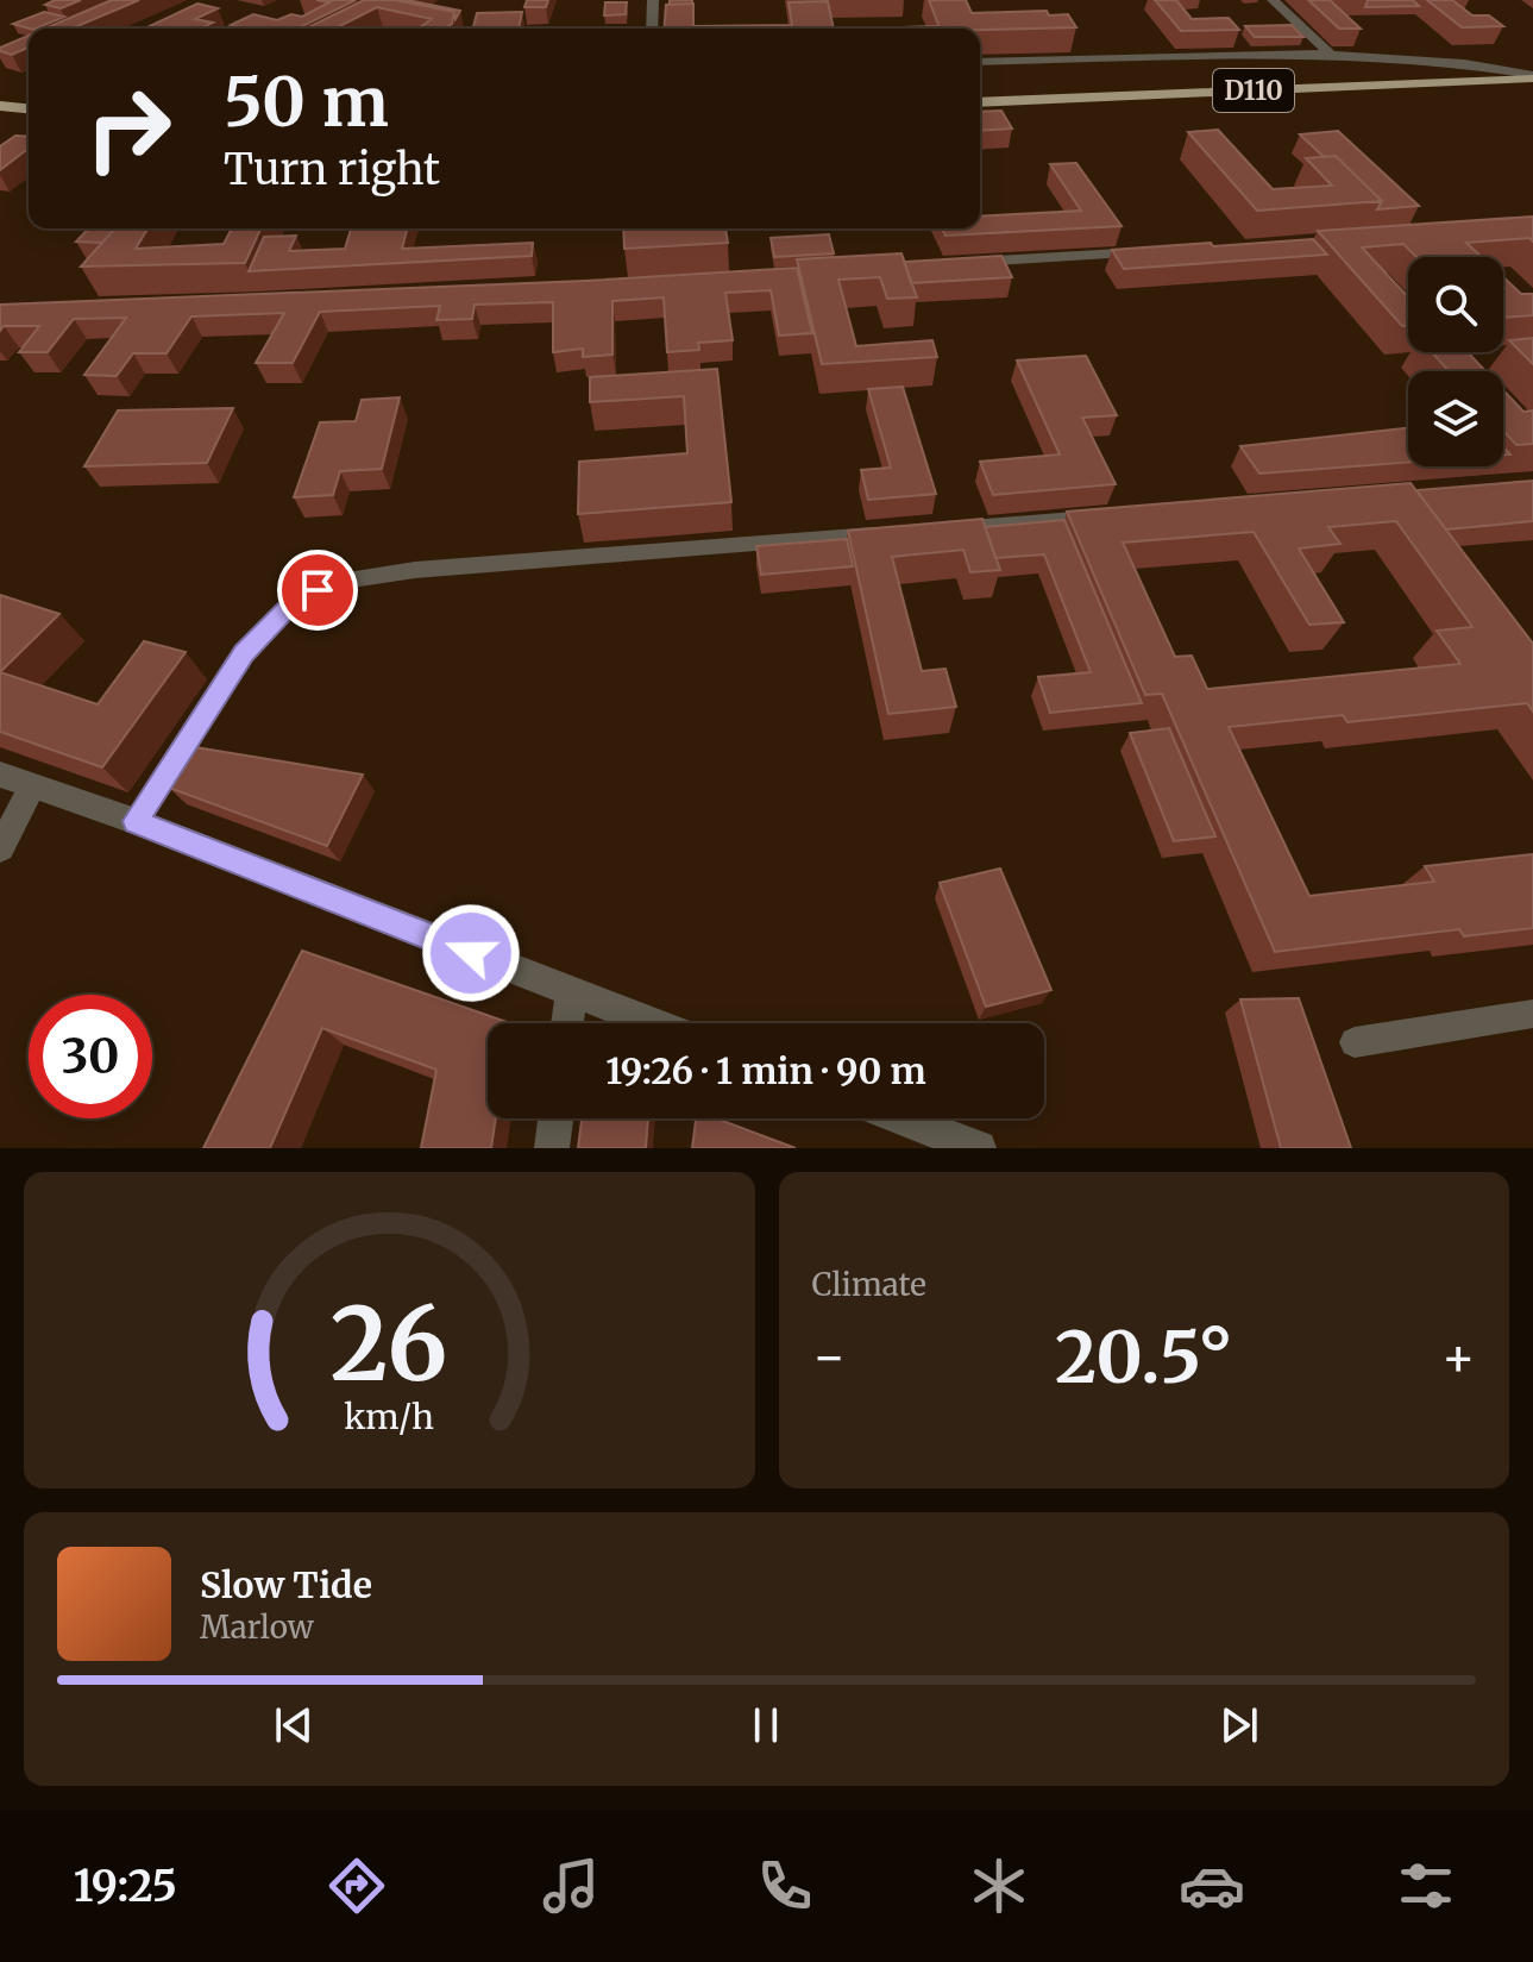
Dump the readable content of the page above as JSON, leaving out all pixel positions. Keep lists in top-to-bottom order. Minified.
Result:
{"streets":{"main road":["D110"]},"page":{"turn":["50 m","Turn right"],"limit":"30","trip":"19:26 · 1 min · 90 m","tile":"Climate","heat":["−","20.5°","+"],"song":["Slow Tide","Marlow"],"tabs":"19:25","gauge":["26","km/h"]}}
